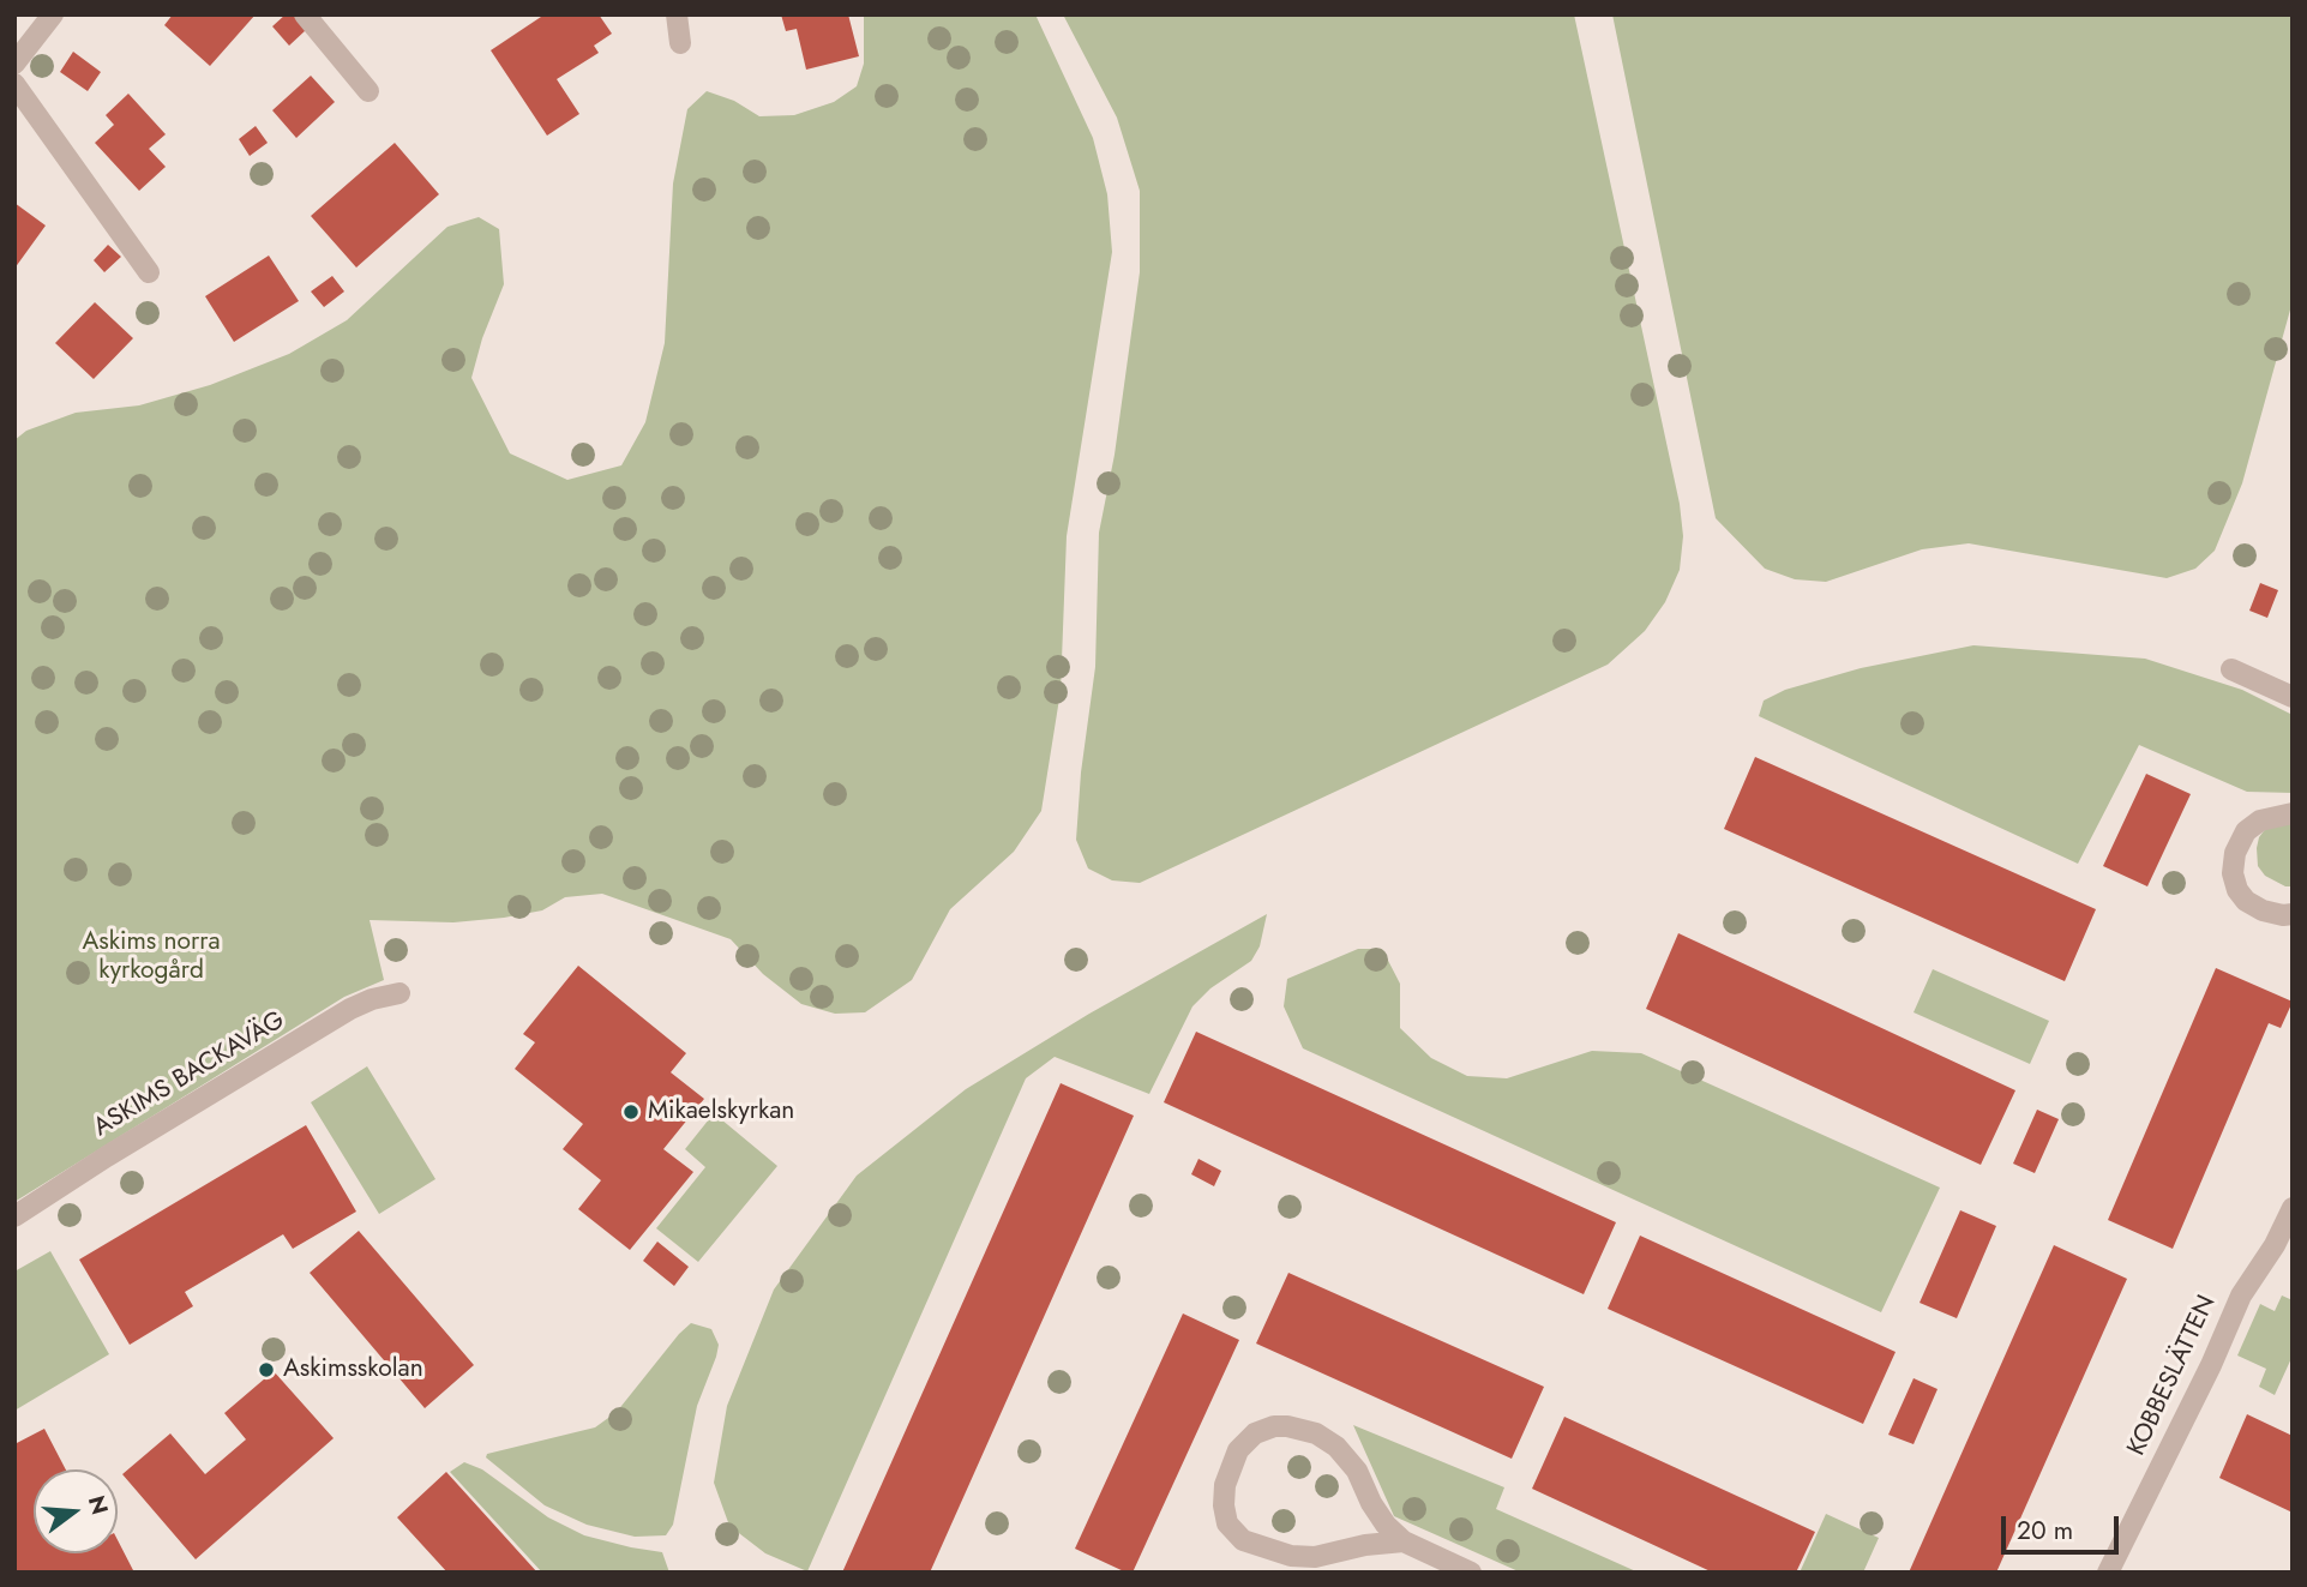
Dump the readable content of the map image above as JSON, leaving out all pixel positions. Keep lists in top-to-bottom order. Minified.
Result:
{"streets":{"street":["ASKIMS BACKAVÄG","KOBBESLÄTTEN"]},"parks":["Askims norra kyrkogård"],"places":["Mikaelskyrkan","Askimsskolan"],"scale_bar":"20 m","north":"right"}
